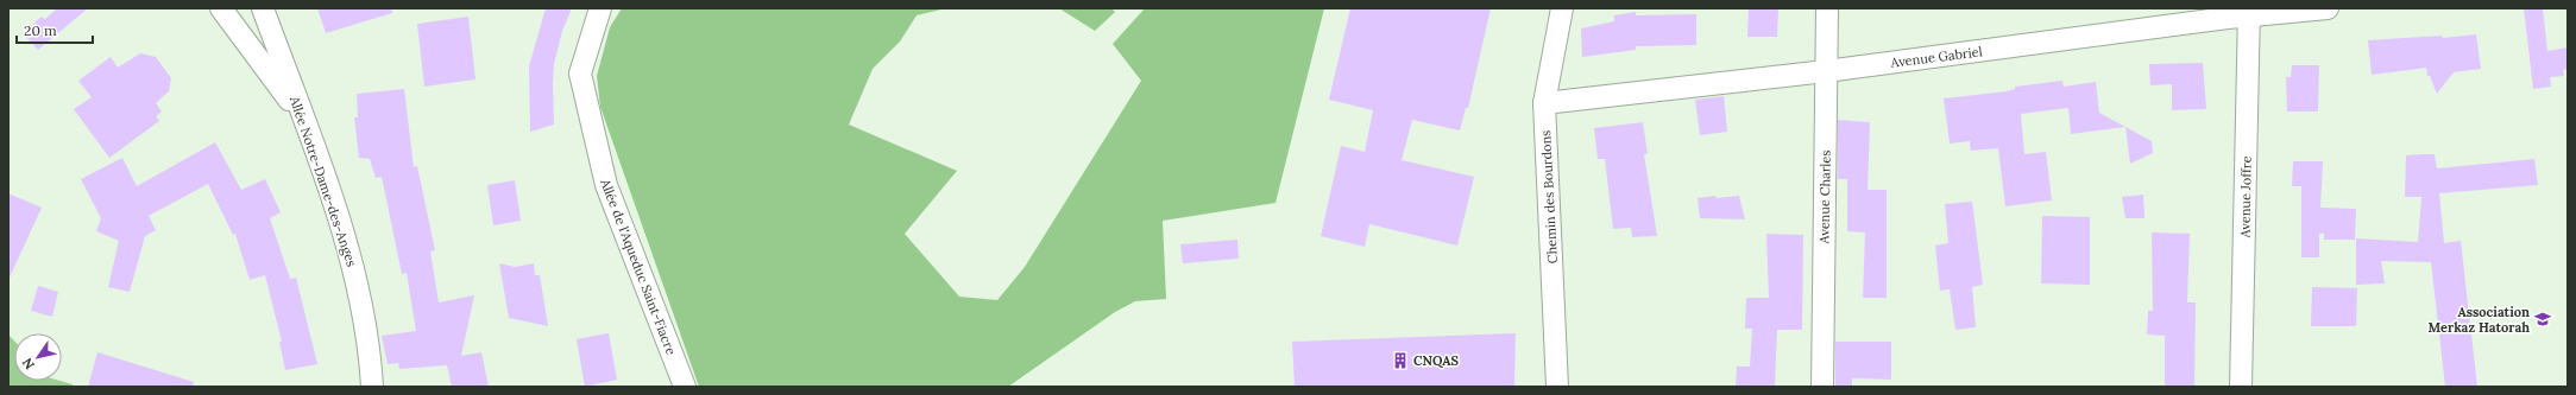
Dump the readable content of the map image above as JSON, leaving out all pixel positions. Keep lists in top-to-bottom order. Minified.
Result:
{"streets":{"street":["Avenue Gabriel","Allée Notre-Dame-des-Anges","Chemin des Bourdons","Avenue Charles","Avenue Joffre","Allée de l'Aqueduc Saint-Fiacre"]},"crossings":[["Avenue Gabriel","Chemin des Bourdons"],["Avenue Gabriel","Avenue Charles"],["Avenue Gabriel","Avenue Joffre"]],"places":{"school or university":["Association Merkaz Hatorah"],"building":["CNQAS"]},"scale_bar":"20 m","north":"bottom left"}
